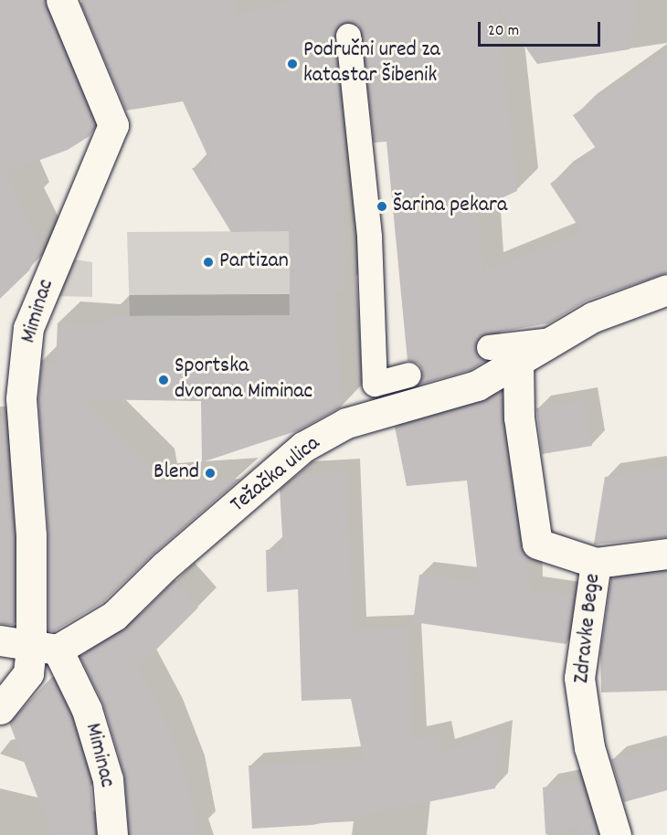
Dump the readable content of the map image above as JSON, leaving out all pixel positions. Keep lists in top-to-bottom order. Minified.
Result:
{"streets":{"street":["Miminac","Težačka ulica","Zdravke Bege"]},"crossings":[["Miminac","Težačka ulica"],["Težačka ulica","Zdravke Bege"]],"places":["Područni ured za katastar Šibenik","Šarina pekara","Partizan","Sportska dvorana Miminac","Blend"],"scale_bar":"20 m"}
